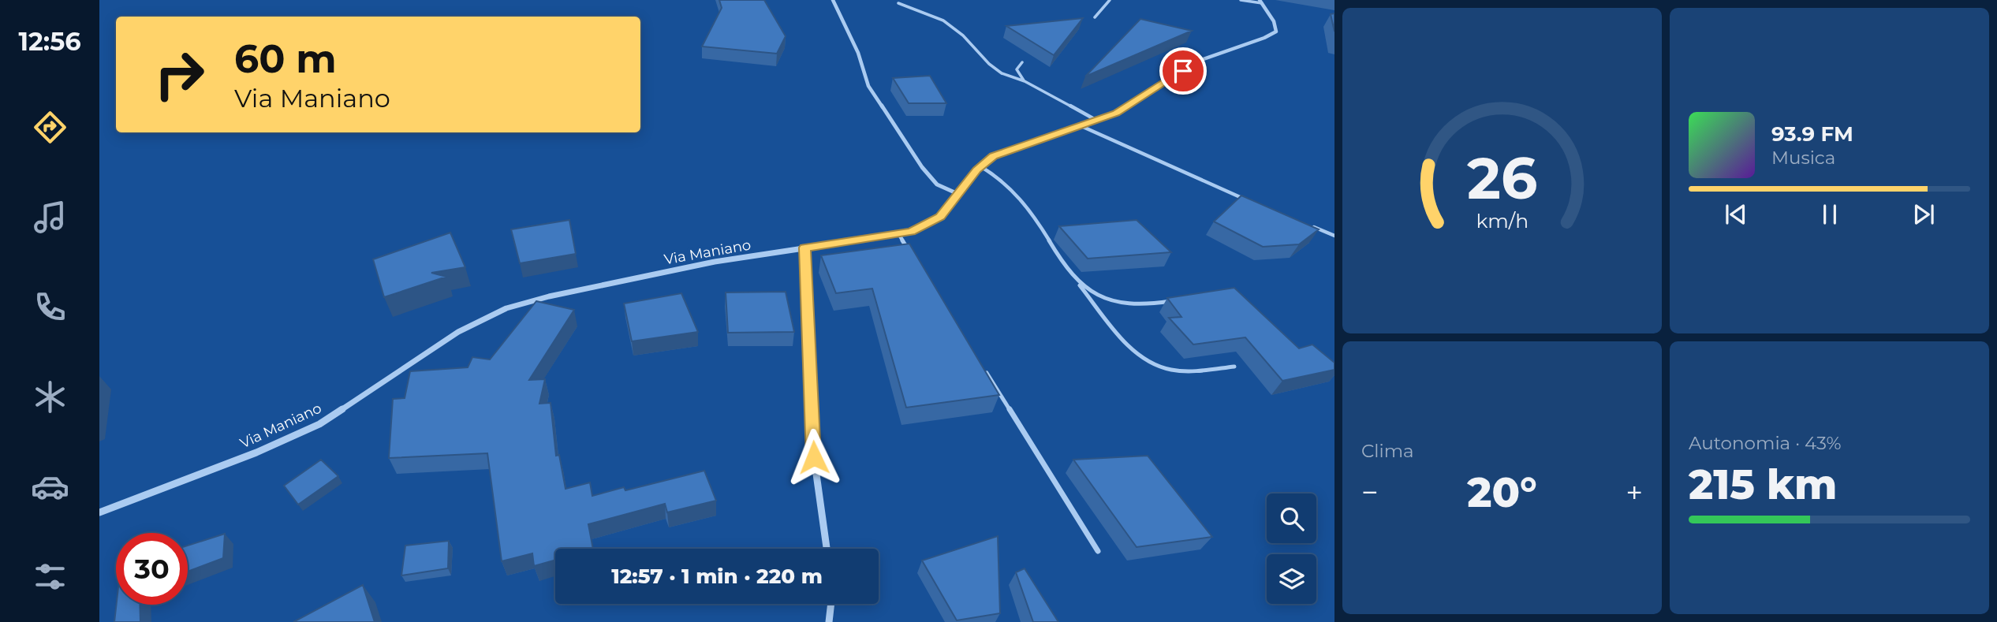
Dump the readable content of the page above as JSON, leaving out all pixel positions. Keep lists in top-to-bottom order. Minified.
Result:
{"streets":{"street":["Via Maniano"]},"page":{"tabs":"12:56","turn":["60 m","Via Maniano"],"song":["93.9 FM","Musica"],"tile":["Clima",["Autonomia · 43%","215 km"]],"heat":["−","20°","+"],"limit":"30","trip":"12:57 · 1 min · 220 m","gauge":["26","km/h"]}}
